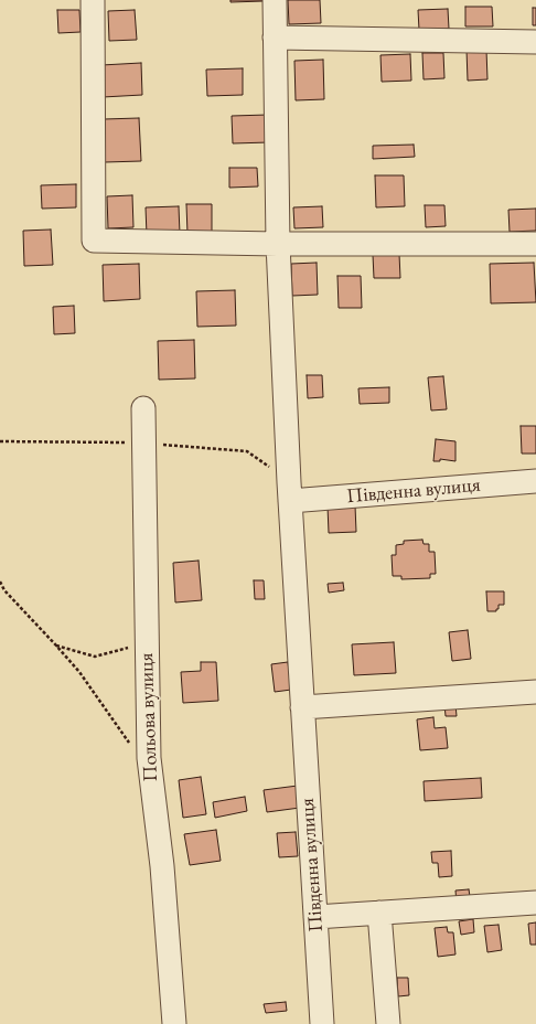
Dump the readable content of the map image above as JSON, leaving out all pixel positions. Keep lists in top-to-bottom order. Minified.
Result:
{"streets":{"street":["Південна вулиця","Польова вулиця"]}}
